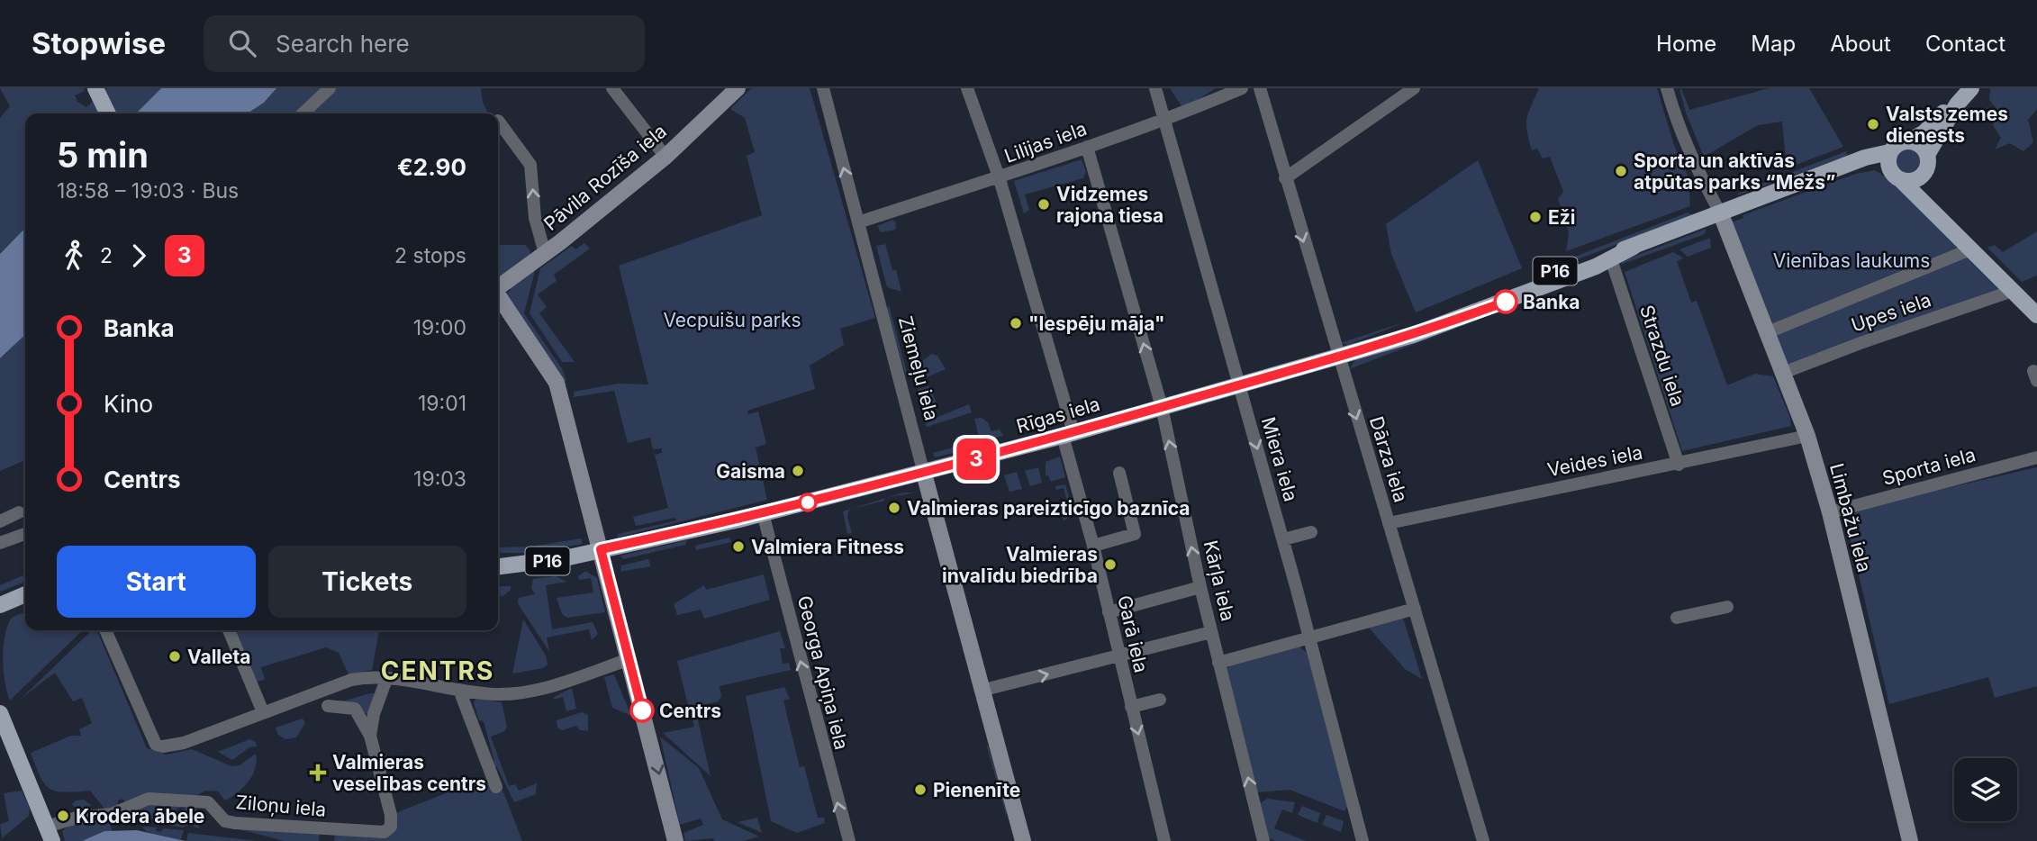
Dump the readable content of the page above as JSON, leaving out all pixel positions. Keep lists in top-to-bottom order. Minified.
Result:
{"streets":{"main road":["P16","Rīgas iela"],"street":["Lilijas iela","Pāvila Rozīša iela","Upes iela","Strazdu iela","Ziemeļu iela","Miera iela","Dārza iela","Veides iela","Sporta iela","Limbažu iela","Kārļa iela","Garā iela","Georga Apiņa iela","Ziloņu iela"]},"crossings":[["Lilijas iela","Ziemeļu iela"],["Lilijas iela","Miera iela"],["Lilijas iela","Kārļa iela"],["Lilijas iela","Garā iela"],["P16","Rīgas iela"],["Upes iela","Limbažu iela"],["Strazdu iela","Rīgas iela"],["Strazdu iela","Veides iela"],["Ziemeļu iela","Rīgas iela"],["Rīgas iela","Miera iela"],["Rīgas iela","Dārza iela"],["Rīgas iela","Limbažu iela"],["Rīgas iela","Kārļa iela"],["Rīgas iela","Garā iela"],["Rīgas iela","Georga Apiņa iela"],["Dārza iela","Veides iela"],["Veides iela","Limbažu iela"],["Sporta iela","Limbažu iela"]],"one_way":["Dārza iela","Kārļa iela","Georga Apiņa iela"],"districts":["CENTRS"],"parks":["Vienības laukums","Vecpuišu parks"],"places":{"other":["Valsts zemes dienests","Sporta un aktīvās atpūtas parks “Mežs”","Vidzemes rajona tiesa","Eži","Banka","\"Iespēju māja\"","Gaisma","Valmieras pareizticīgo baznīca","Valmiera Fitness","Valmieras invalīdu biedrība","Valleta","Centrs","Pienenīte","Krodera ābele"],"health":["Valmieras veselības centrs"]},"lines":["bus line 3"],"page":{"header":"Stopwise","search":"Search here","nav":["Home","Map","About","Contact"],"on_map":"3","heading":["5 min","18:58 – 19:03 · Bus","€2.90"],"legs":["2","3","2 stops"],"list":[{"name":"Banka","value":"19:00"},{"name":"Kino","value":"19:01"},{"name":"Centrs","value":"19:03"}],"buttons":["Start","Tickets"]}}
